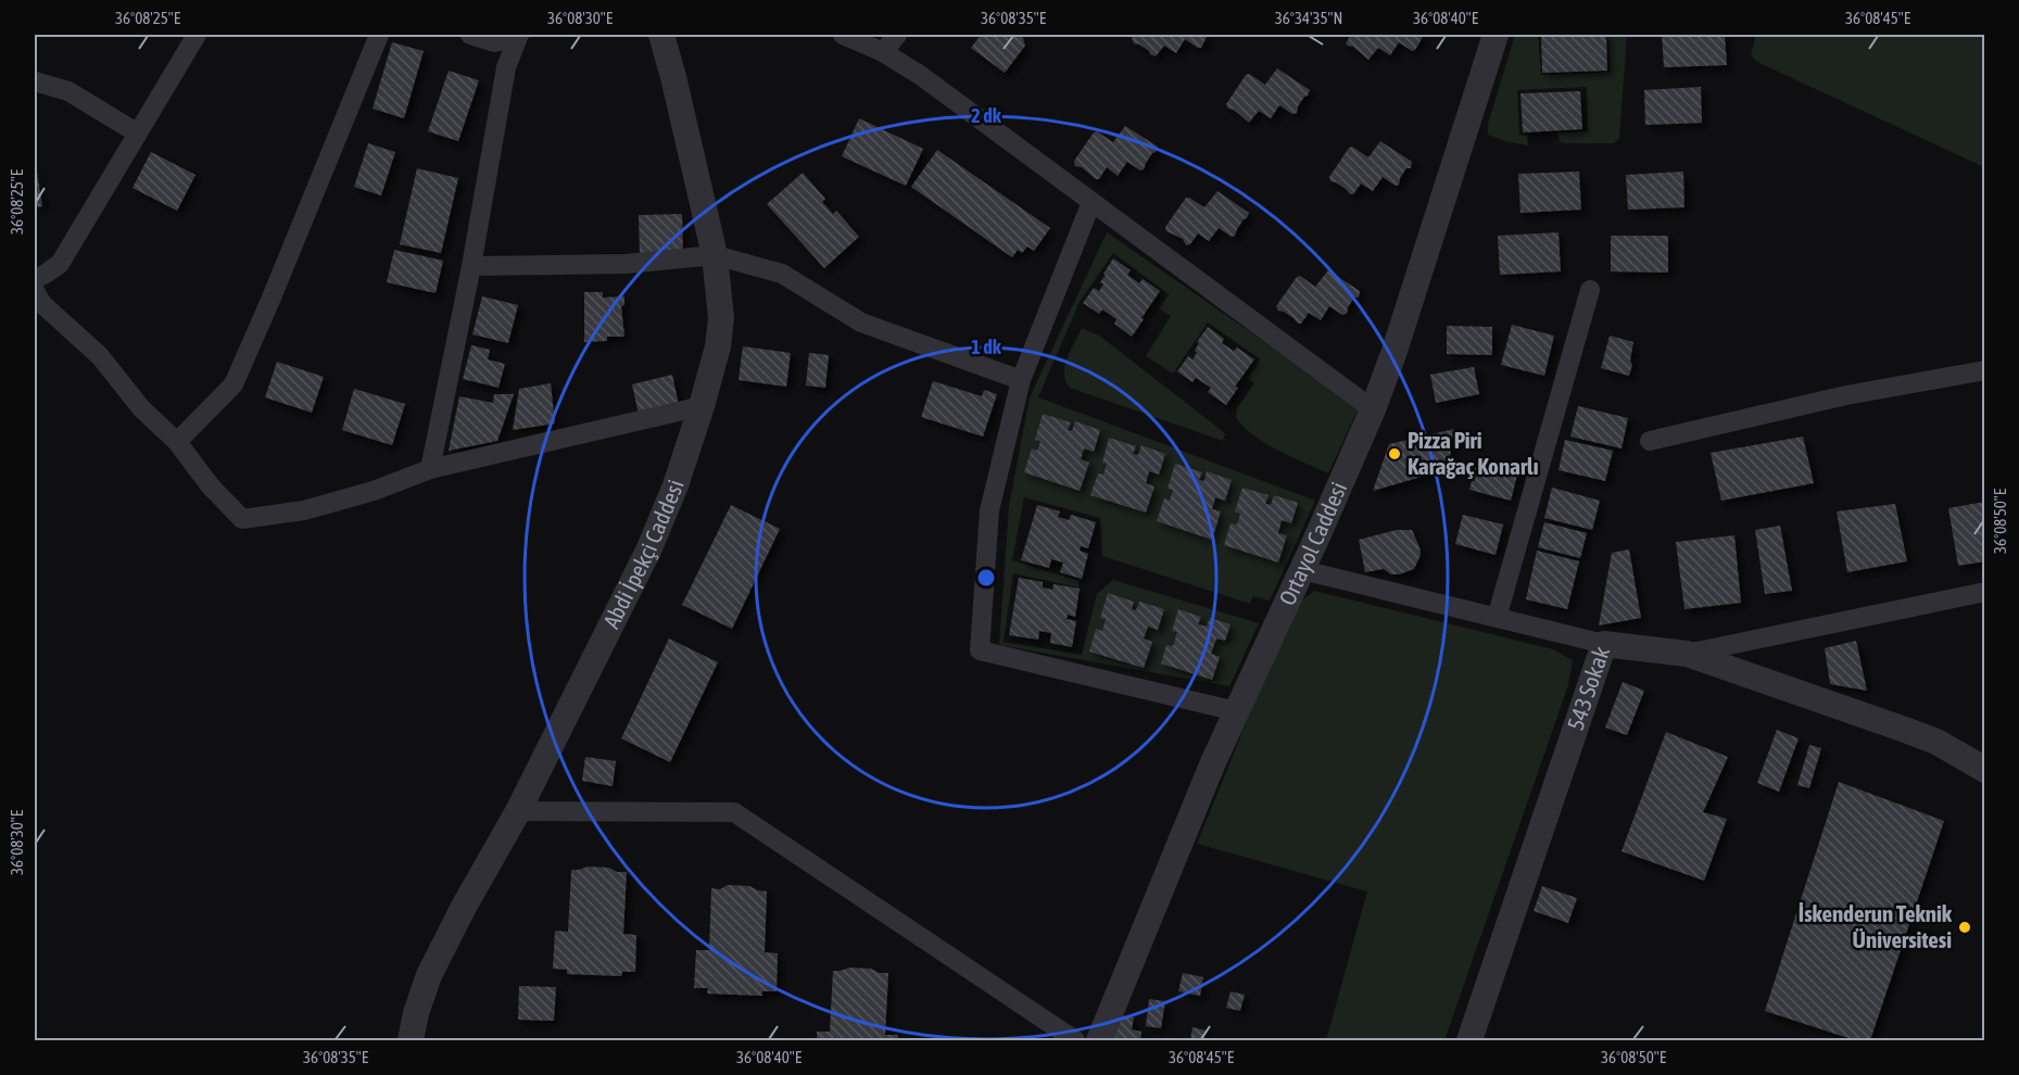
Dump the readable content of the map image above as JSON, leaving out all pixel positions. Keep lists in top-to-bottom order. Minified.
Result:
{"streets":{"street":["Ortayol Caddesi","Abdi İpekçi Caddesi","543 Sokak"]},"places":["Pizza Piri Karağaç Konarlı","İskenderun Teknik Üniversitesi"],"coordinates":["36°08'25\"E","36°08'30\"E","36°08'35\"E","36°34'35\"N","36°08'40\"E","36°08'45\"E","36°08'50\"E"],"rings":["2 dk","1 dk"]}
